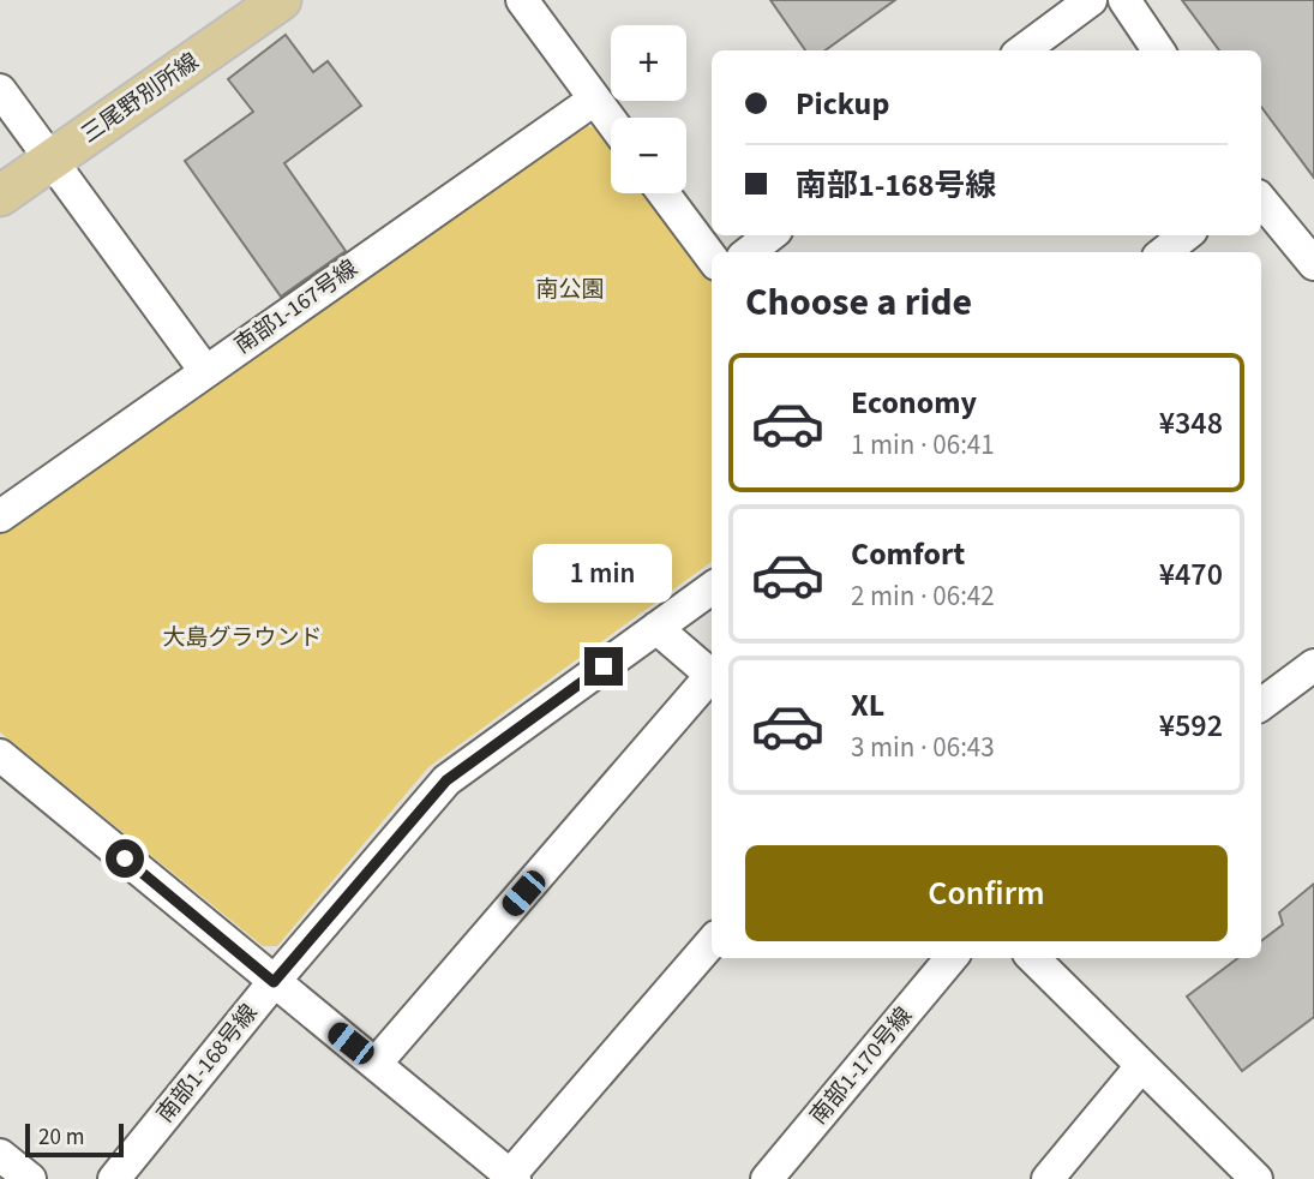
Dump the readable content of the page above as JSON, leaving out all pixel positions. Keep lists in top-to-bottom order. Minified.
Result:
{"streets":{"main road":["三尾野別所線"],"street":["南部1-167号線","南部1-168号線","南部1-170号線"]},"parks":["南公園","大島グラウンド"],"scale_bar":"20 m","page":{"map_buttons":["+","−"],"banner":["Pickup","南部1-168号線"],"heading":"Choose a ride","list":[{"name":"Economy","note":"1 min · 06:41","value":"¥348"},{"name":"Comfort","note":"2 min · 06:42","value":"¥470"},{"name":"XL","note":"3 min · 06:43","value":"¥592"}],"bubble":"1 min","buttons":"Confirm","scale":"20 m"}}
